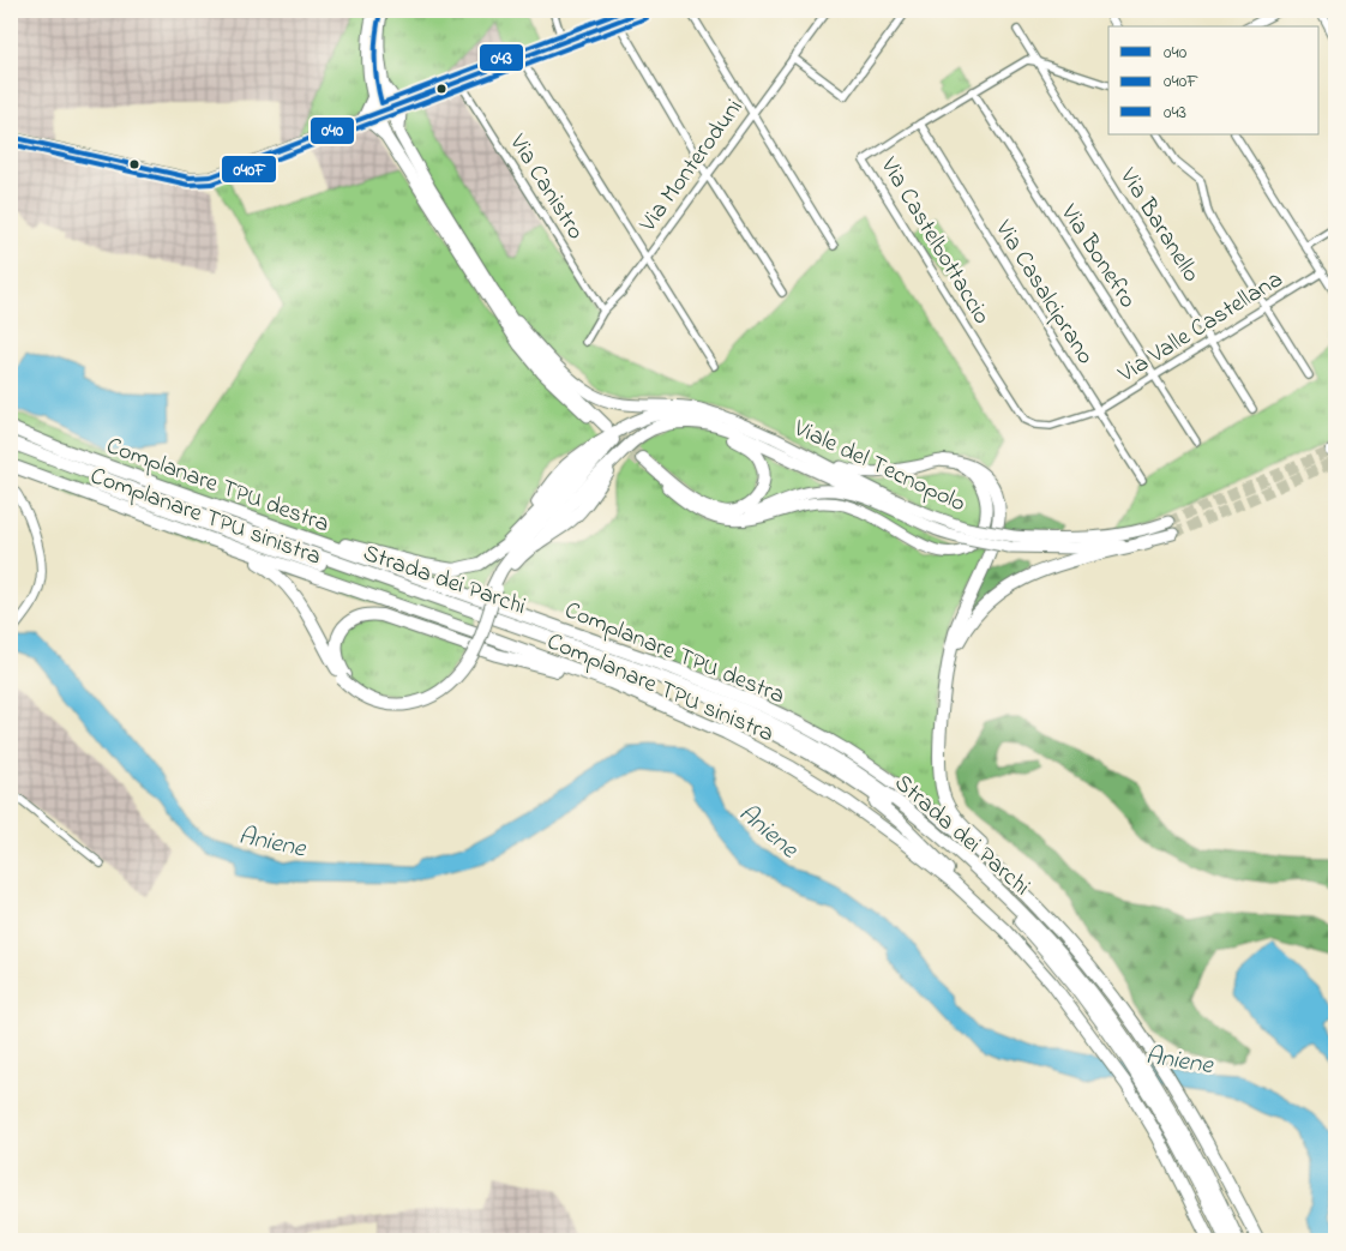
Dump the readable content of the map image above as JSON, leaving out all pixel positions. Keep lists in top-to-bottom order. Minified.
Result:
{"streets":{"highway":["Viale del Tecnopolo","Complanare TPU destra","Complanare TPU sinistra","Strada dei Parchi"],"street":["Via Monteroduni","Via Canistro","Via Baranello","Via Castelbottaccio","Via Bonefro","Via Casalciprano","Via Valle Castellana"]},"crossings":[["Via Monteroduni","Via Canistro"],["Via Baranello","Via Castelbottaccio"],["Via Baranello","Via Valle Castellana"],["Via Castelbottaccio","Via Bonefro"],["Via Castelbottaccio","Via Casalciprano"],["Via Castelbottaccio","Via Valle Castellana"],["Via Bonefro","Via Valle Castellana"],["Via Casalciprano","Via Valle Castellana"]],"water":["Aniene"],"lines":["transit line 040","transit line 043","transit line 040F"],"legend":["040","040F","043"]}
